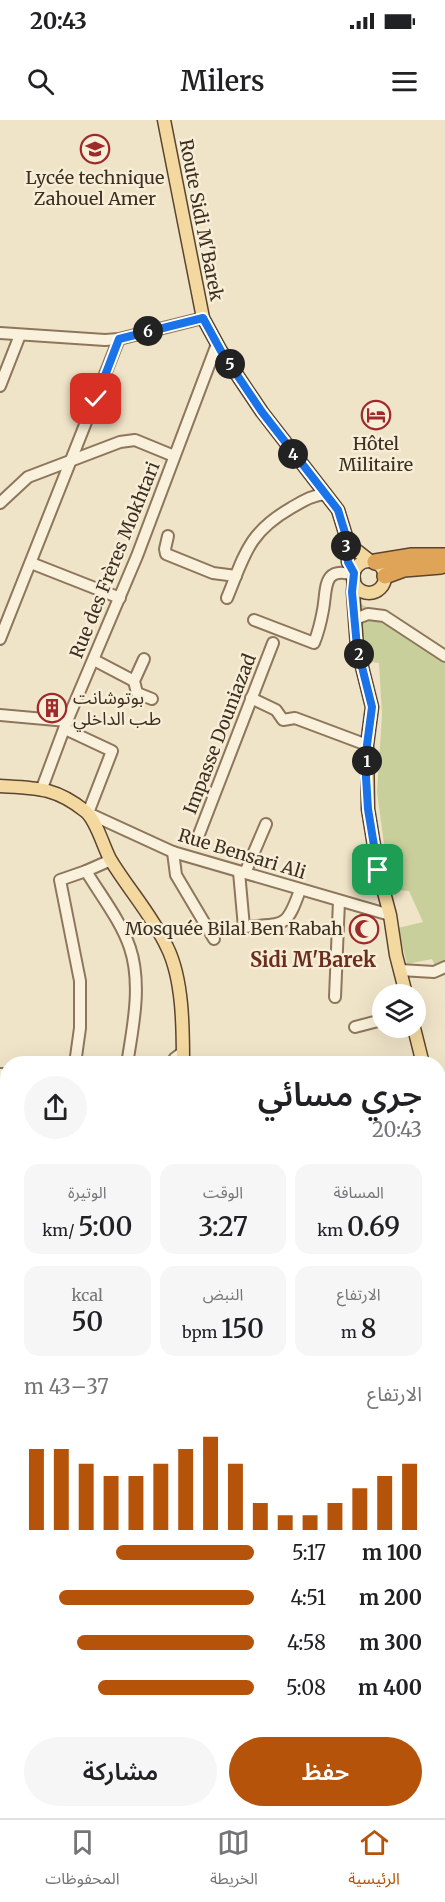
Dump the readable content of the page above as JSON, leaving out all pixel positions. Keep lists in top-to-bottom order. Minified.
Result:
{"streets":{"main road":["Route Sidi M'Barek"],"street":["Rue des Frères Mokhtari","Impasse Douniazad","Rue Bensari Ali"]},"crossings":[["Route Sidi M'Barek","Rue des Frères Mokhtari"],["Route Sidi M'Barek","Rue Bensari Ali"]],"districts":["Sidi M'Barek"],"places":{"school or university":["Lycée technique Zahouel Amer"],"hotel":["Hôtel Militaire"],"building":["بوتوشانت طب الداخلي"],"mosque":["Mosquée Bilal Ben Rabah"]},"page":{"status":"20:43","header":"Milers","pins":["6","5","4","3","2","1"],"heading":["جري مسائي","20:43"],"stats":[["المسافة","0.69 km"],["الوقت","3:27"],["الوتيرة","5:00 /km"],["الارتفاع","8 m"],["النبض","150 bpm"],["kcal","50"]],"chart":["الارتفاع","37–43 m"],"list":[{"name":"100 m","note":"5:17"},{"name":"200 m","note":"4:51"},{"name":"300 m","note":"4:58"},{"name":"400 m","note":"5:08"}],"buttons":["حفظ","مشاركة"],"tabs":["الرئيسية","الخريطة","المحفوظات"]}}
